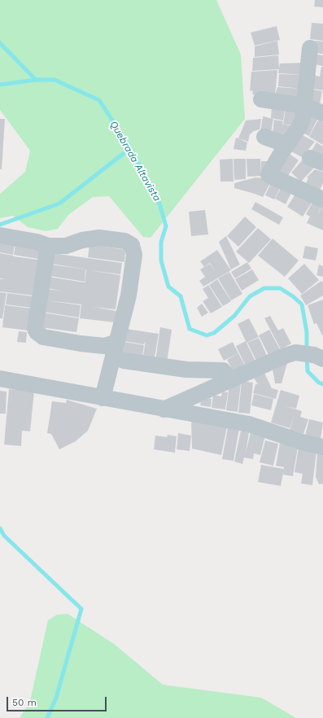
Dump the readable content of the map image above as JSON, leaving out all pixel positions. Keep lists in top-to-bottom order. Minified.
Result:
{"water":["Quebrada Altavista"],"scale_bar":"50 m"}
